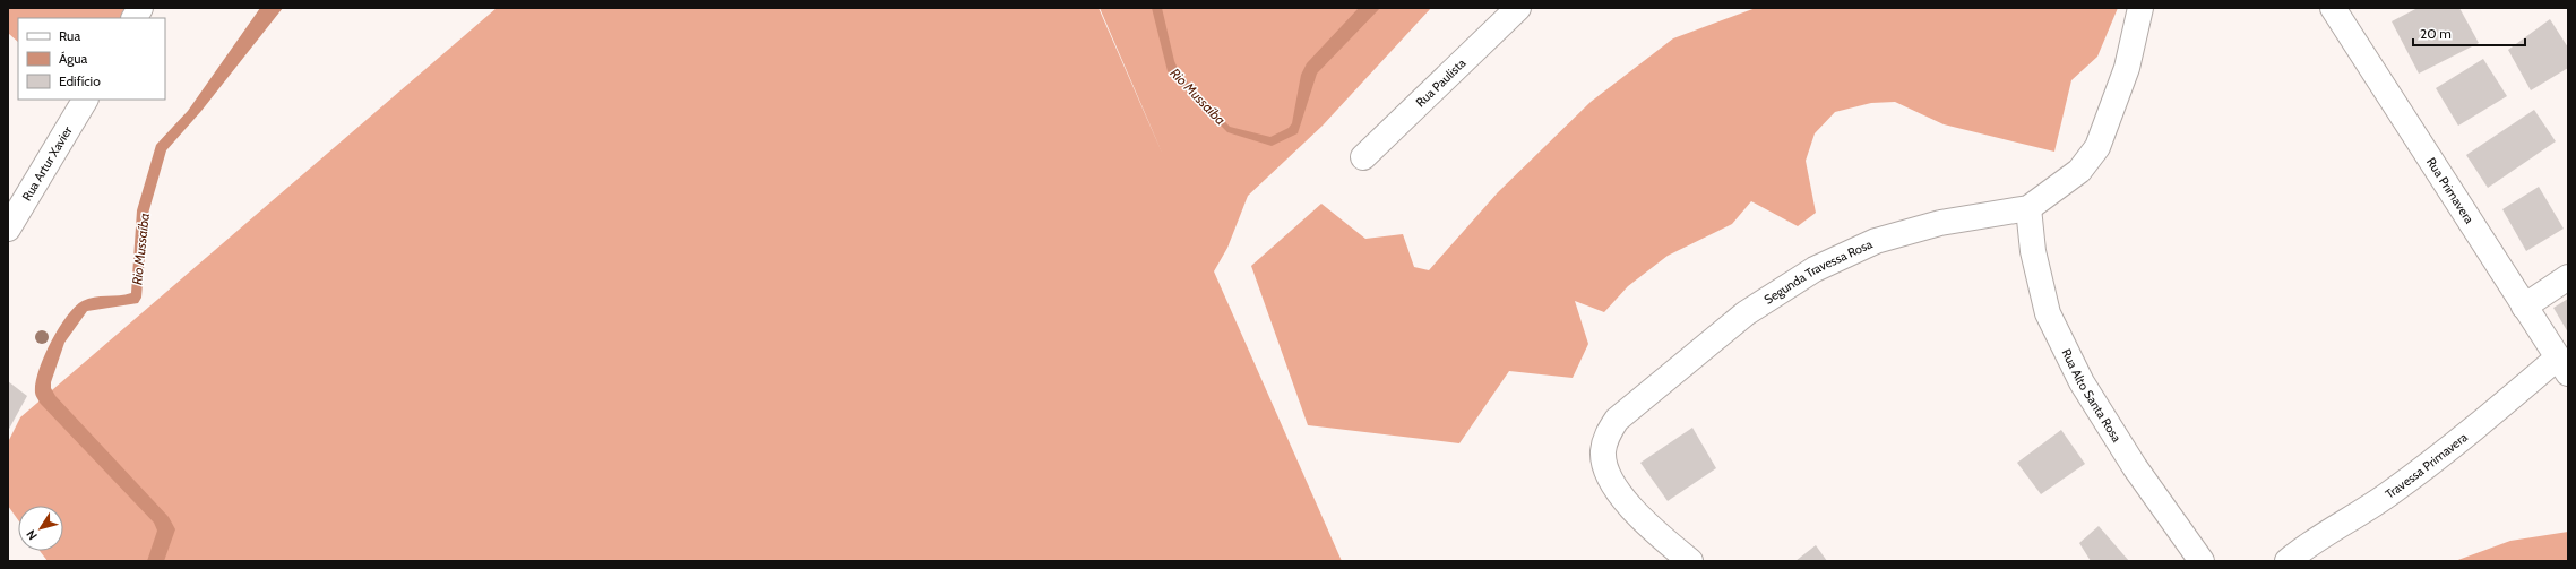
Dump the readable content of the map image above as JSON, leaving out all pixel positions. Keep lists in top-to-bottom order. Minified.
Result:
{"streets":{"street":["Rua Paulista","Rua Artur Xavier","Rua Primavera","Segunda Travessa Rosa","Rua Alto Santa Rosa","Travessa Primavera"]},"crossings":[["Rua Primavera","Travessa Primavera"],["Segunda Travessa Rosa","Rua Alto Santa Rosa"]],"water":["Rio Mussaíba"],"legend":["Rua","Água","Edifício"],"scale_bar":"20 m","north":"bottom left"}
